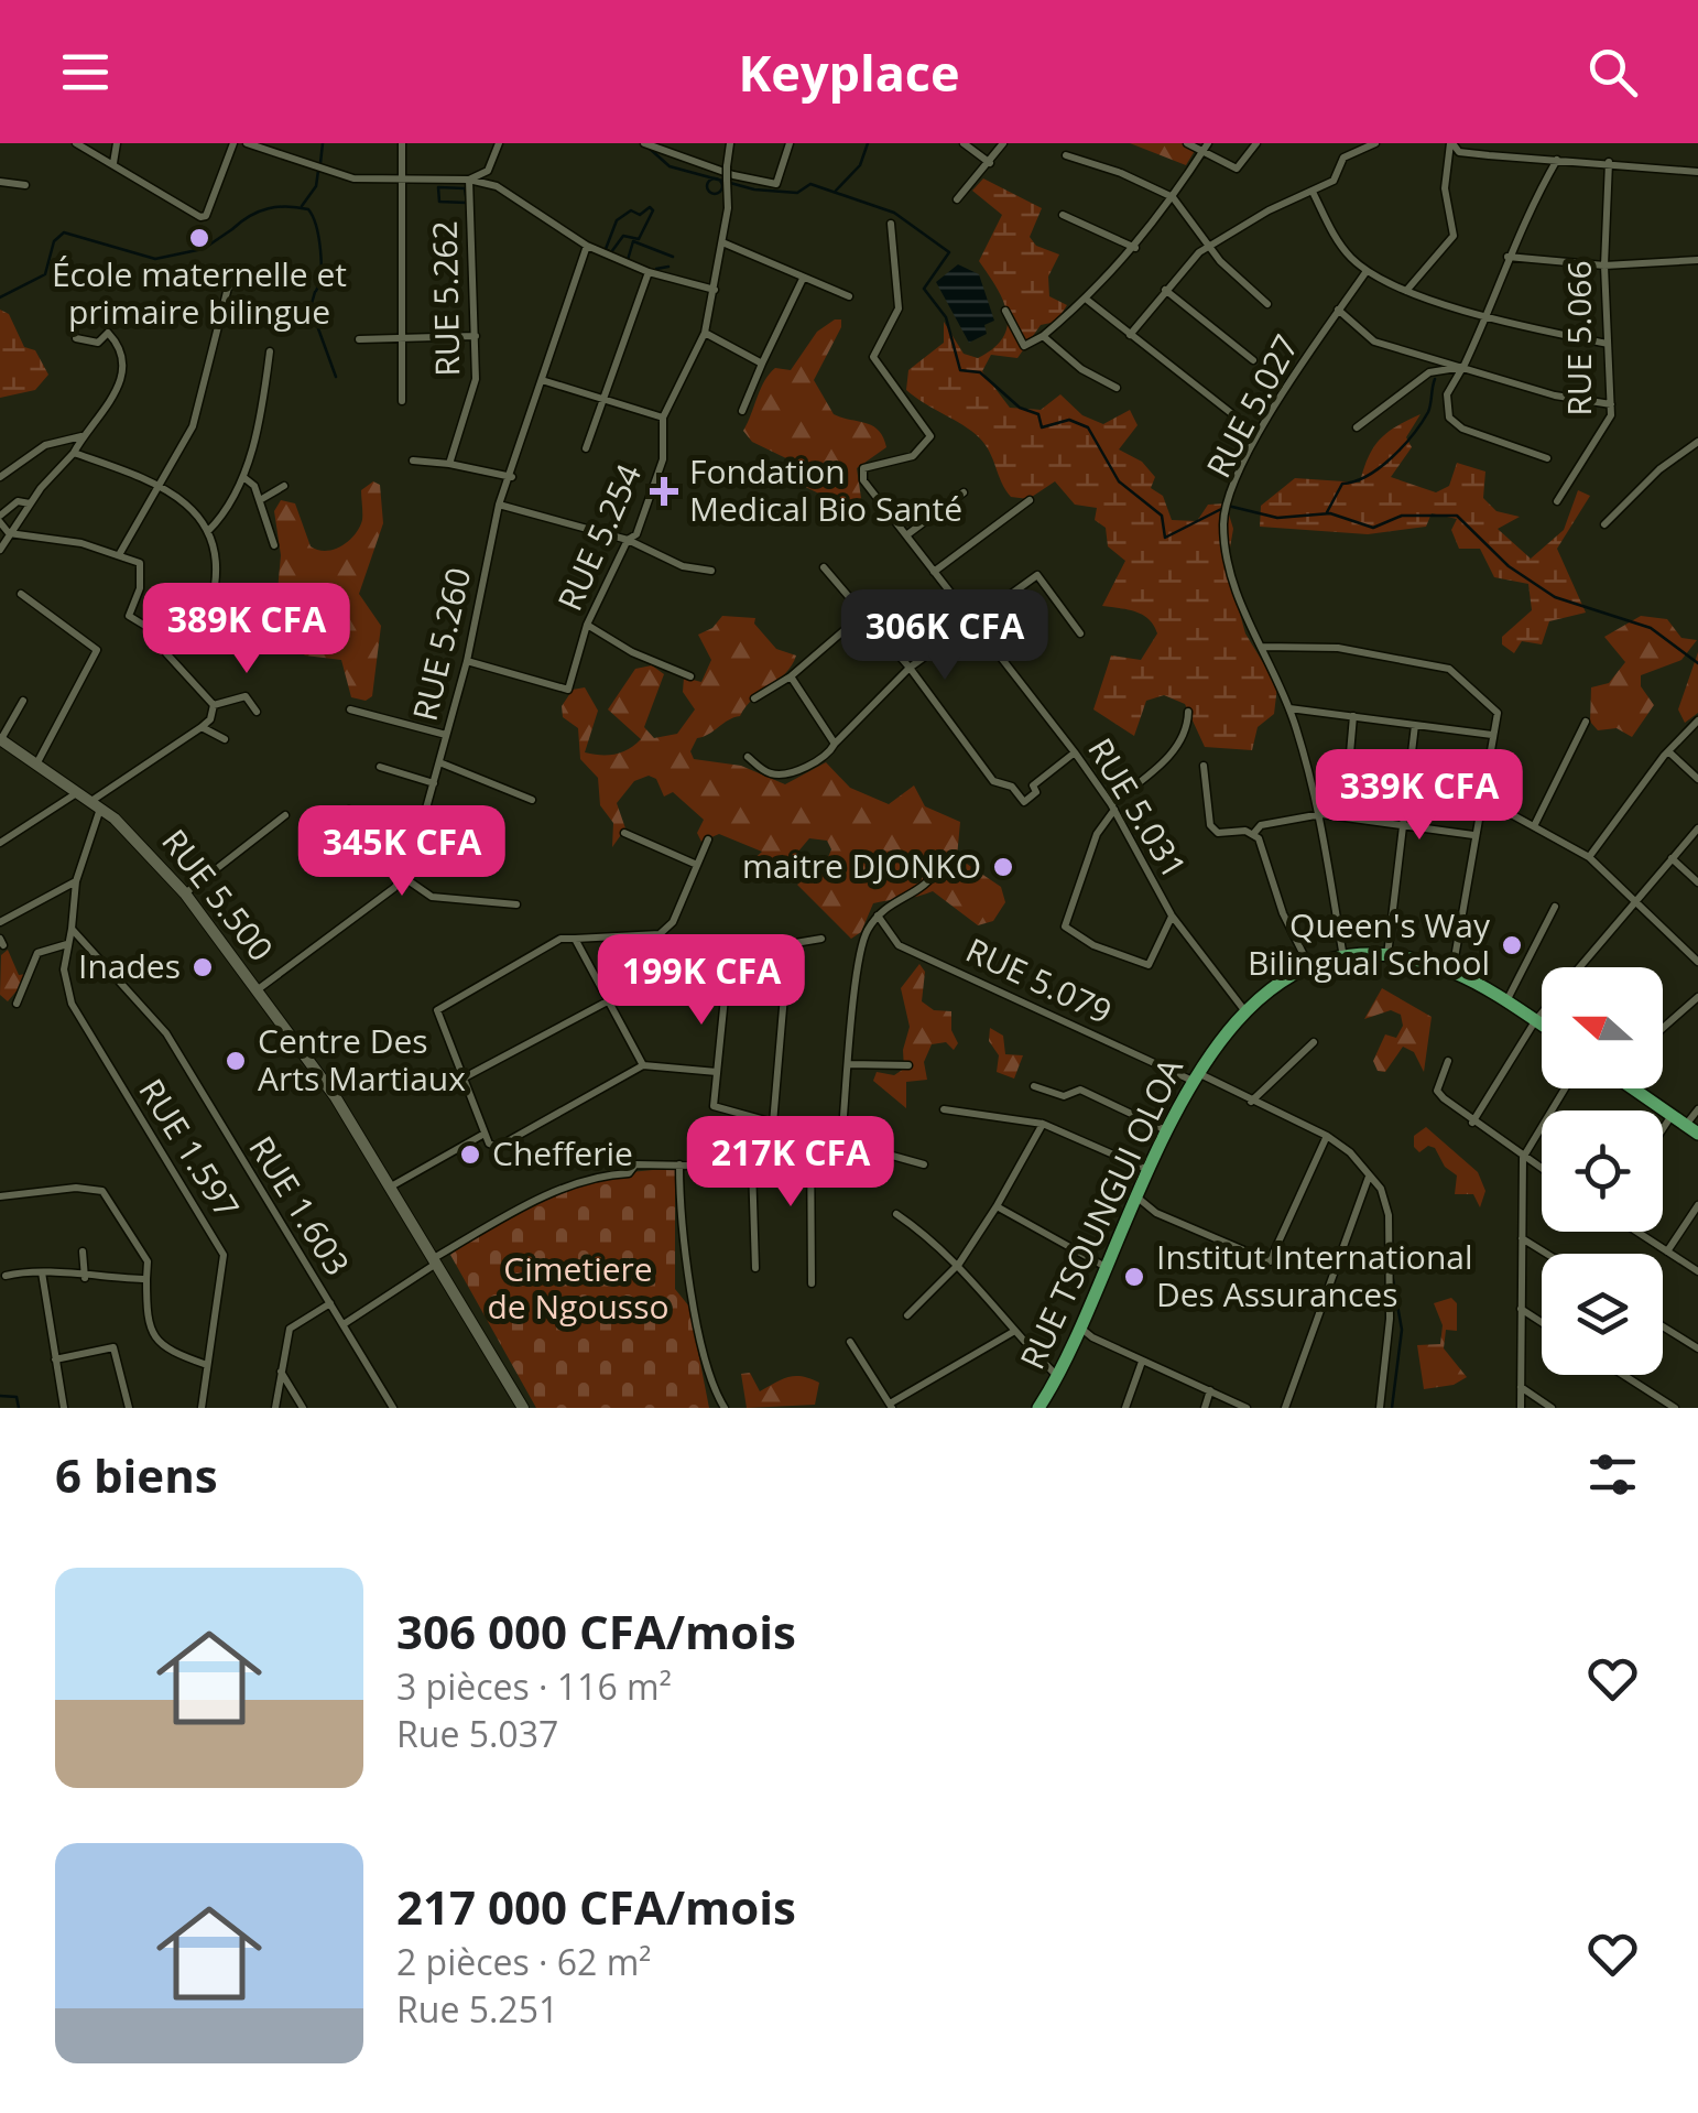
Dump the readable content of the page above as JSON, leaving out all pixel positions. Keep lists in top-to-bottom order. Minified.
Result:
{"streets":{"main road":["RUE 5.500","RUE TSOUNGUI OLOA"],"street":["RUE 5.262","RUE 5.066","RUE 5.027","RUE 5.254","RUE 5.260","RUE 5.031","RUE 5.079","RUE 1.597","RUE 1.603"]},"crossings":[["RUE 5.027","RUE TSOUNGUI OLOA"],["RUE 5.254","RUE 5.260"],["RUE 5.031","RUE TSOUNGUI OLOA"],["RUE 5.079","RUE TSOUNGUI OLOA"],["RUE 1.597","RUE 1.603"]],"parks":["Cimetiere de Ngousso"],"places":{"other":["École maternelle et primaire bilingue","maitre DJONKO","Queen's Way Bilingual School","Inades","Centre Des Arts Martiaux","Chefferie","Institut International Des Assurances"],"health":["Fondation Medical Bio Santé"]},"north":"left","page":{"header":"Keyplace","price":["389K CFA","306K CFA","339K CFA","345K CFA","199K CFA","217K CFA"],"heading":"6 biens","list":[{"name":"306 000 CFA/mois","note":"3 pièces · 116 m² · Rue 5.037"},{"name":"217 000 CFA/mois","note":"2 pièces · 62 m² · Rue 5.251"}]}}
